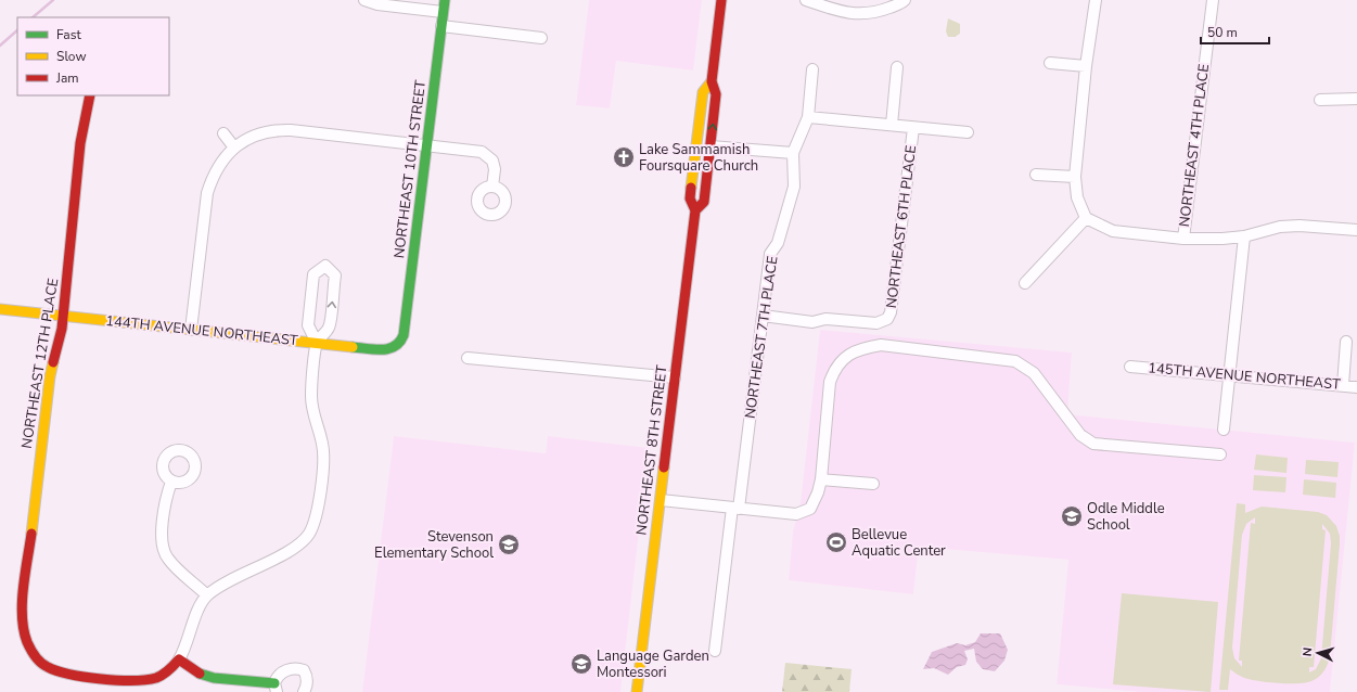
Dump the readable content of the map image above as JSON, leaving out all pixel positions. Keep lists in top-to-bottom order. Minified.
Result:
{"streets":{"street":["NORTHEAST 4TH PLACE","NORTHEAST 10TH STREET","NORTHEAST 6TH PLACE","144TH AVENUE NORTHEAST","NORTHEAST 7TH PLACE","NORTHEAST 12TH PLACE","145TH AVENUE NORTHEAST","NORTHEAST 8TH STREET"]},"crossings":[["NORTHEAST 10TH STREET","144TH AVENUE NORTHEAST"],["NORTHEAST 6TH PLACE","NORTHEAST 7TH PLACE"],["144TH AVENUE NORTHEAST","NORTHEAST 12TH PLACE"]],"places":{"church":["Lake Sammamish Foursquare Church"],"school or university":["Odle Middle School","Stevenson Elementary School","Language Garden Montessori"],"sports":["Bellevue Aquatic Center"]},"legend":["Fast","Slow","Jam"],"scale_bar":"50 m","north":"left"}
